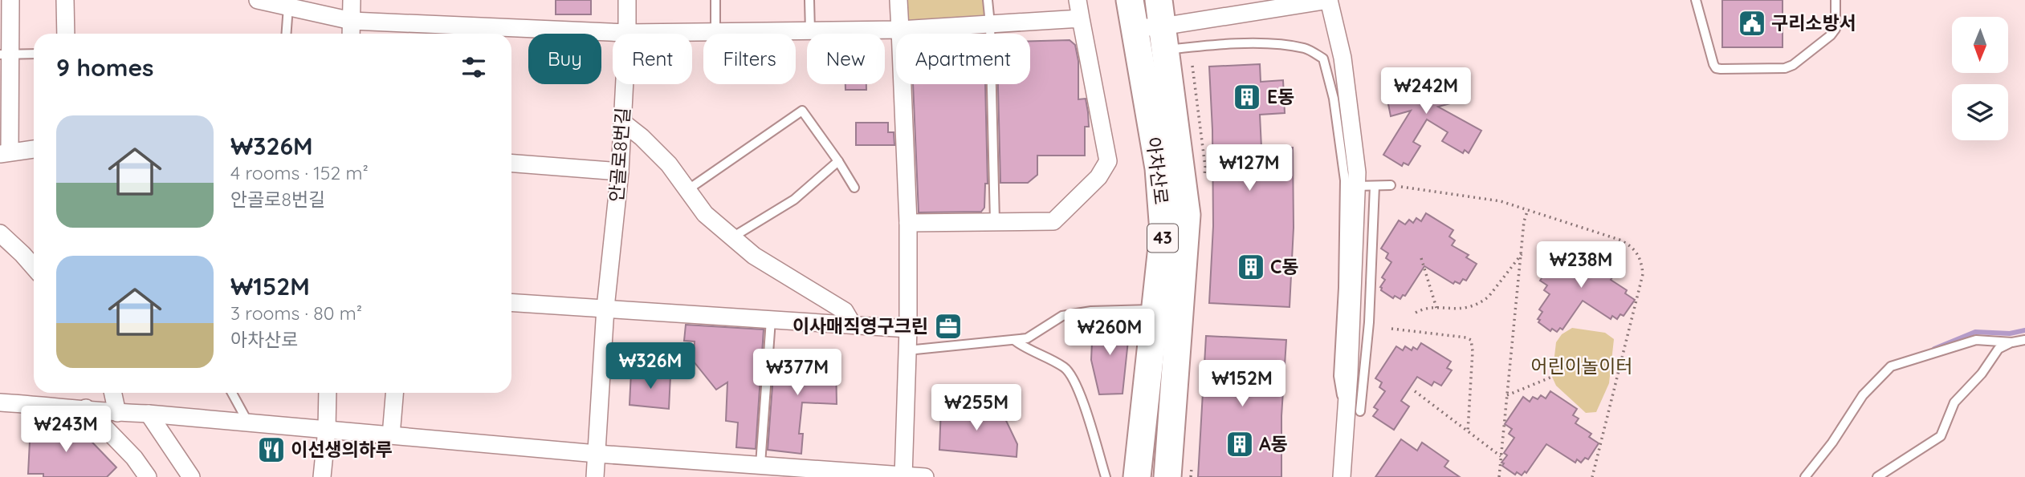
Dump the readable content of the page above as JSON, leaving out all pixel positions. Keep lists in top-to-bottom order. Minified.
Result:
{"streets":{"main road":["아차산로","43"],"street":["안골로8번길"]},"parks":["어린이놀이터"],"places":{"public building":["구리소방서"],"building":["E동","C동","A동"],"office":["이사매직영구크린"],"restaurant":["이선생의하루"]},"north":"bottom","page":{"chip":["Buy","Rent","Filters","New","Apartment"],"heading":"9 homes","price":["₩242M","₩127M","₩238M","₩260M","₩326M","₩377M","₩152M","₩255M","₩243M"],"list":[{"name":"₩326M","note":"4 rooms · 152 m² · 안골로8번길"},{"name":"₩152M","note":"3 rooms · 80 m² · 아차산로"}]}}
